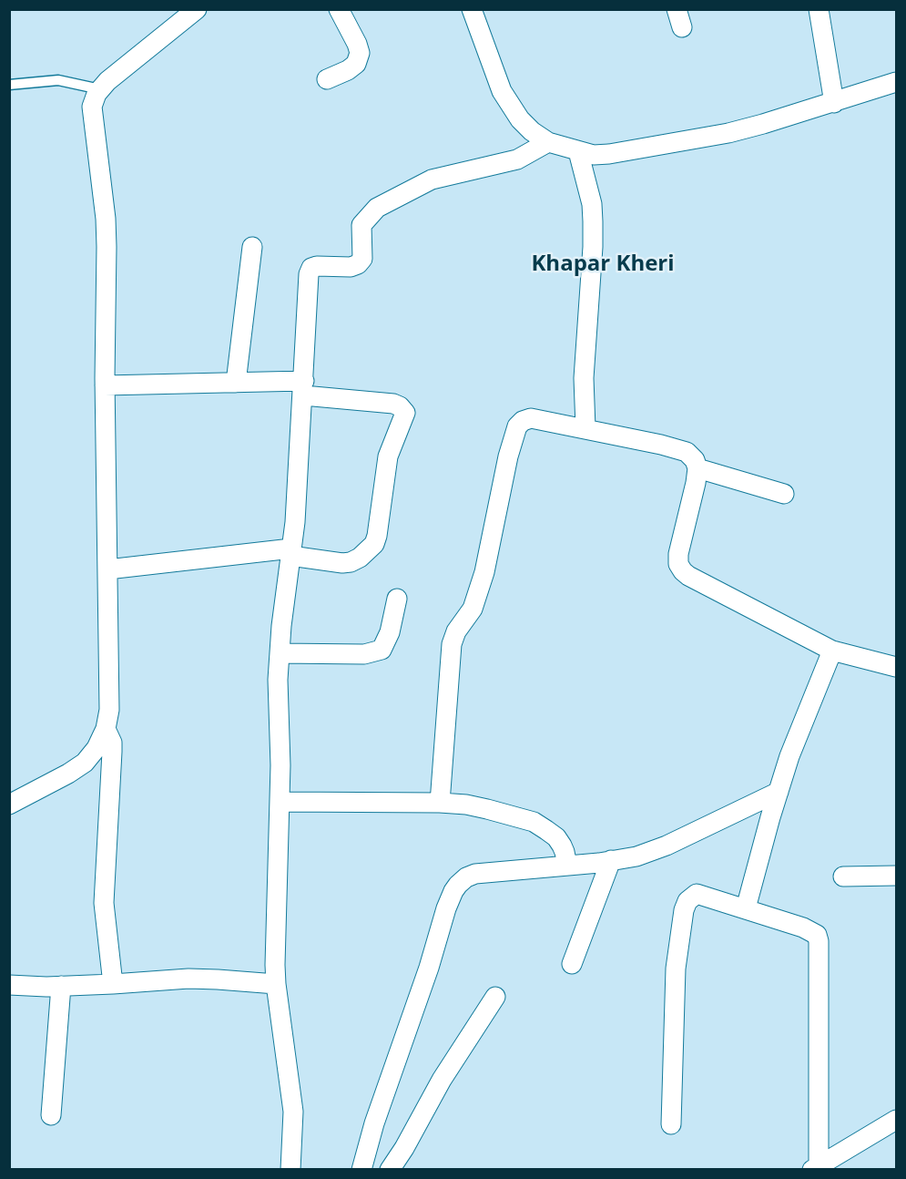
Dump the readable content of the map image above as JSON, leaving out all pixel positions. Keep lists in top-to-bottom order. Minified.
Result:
{"districts":["Khapar Kheri"]}
